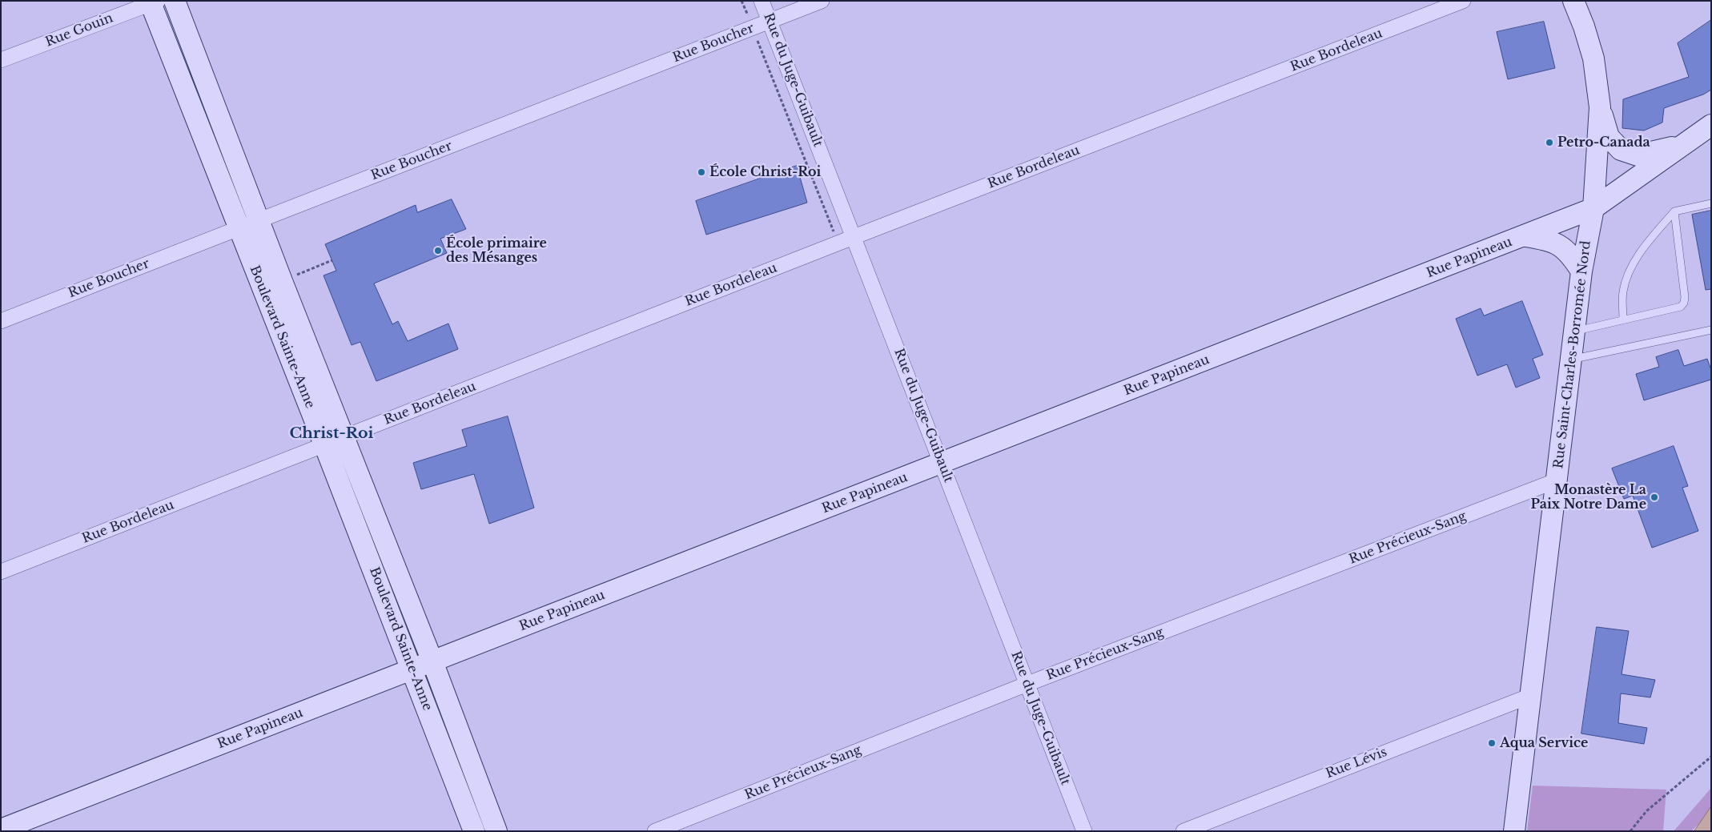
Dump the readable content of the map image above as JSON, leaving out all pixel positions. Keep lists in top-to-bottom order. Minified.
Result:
{"streets":{"street":["Rue Gouin","Rue Boucher","Rue Bordeleau","Rue du Juge-Guibault","Rue Papineau","Boulevard Sainte-Anne","Rue Saint-Charles-Borromée Nord","Rue Précieux-Sang","Rue Lévis"]},"crossings":[["Rue Gouin","Boulevard Sainte-Anne"],["Rue Boucher","Rue du Juge-Guibault"],["Rue Boucher","Boulevard Sainte-Anne"],["Rue Bordeleau","Rue du Juge-Guibault"],["Rue Bordeleau","Boulevard Sainte-Anne"],["Rue du Juge-Guibault","Rue Papineau"],["Rue du Juge-Guibault","Rue Précieux-Sang"],["Rue Papineau","Boulevard Sainte-Anne"],["Rue Papineau","Rue Saint-Charles-Borromée Nord"],["Rue Saint-Charles-Borromée Nord","Rue Précieux-Sang"],["Rue Saint-Charles-Borromée Nord","Rue Lévis"]],"districts":["Christ-Roi"],"places":["Petro-Canada","École Christ-Roi","École primaire des Mésanges","Monastère La Paix Notre Dame","Aqua Service"]}
